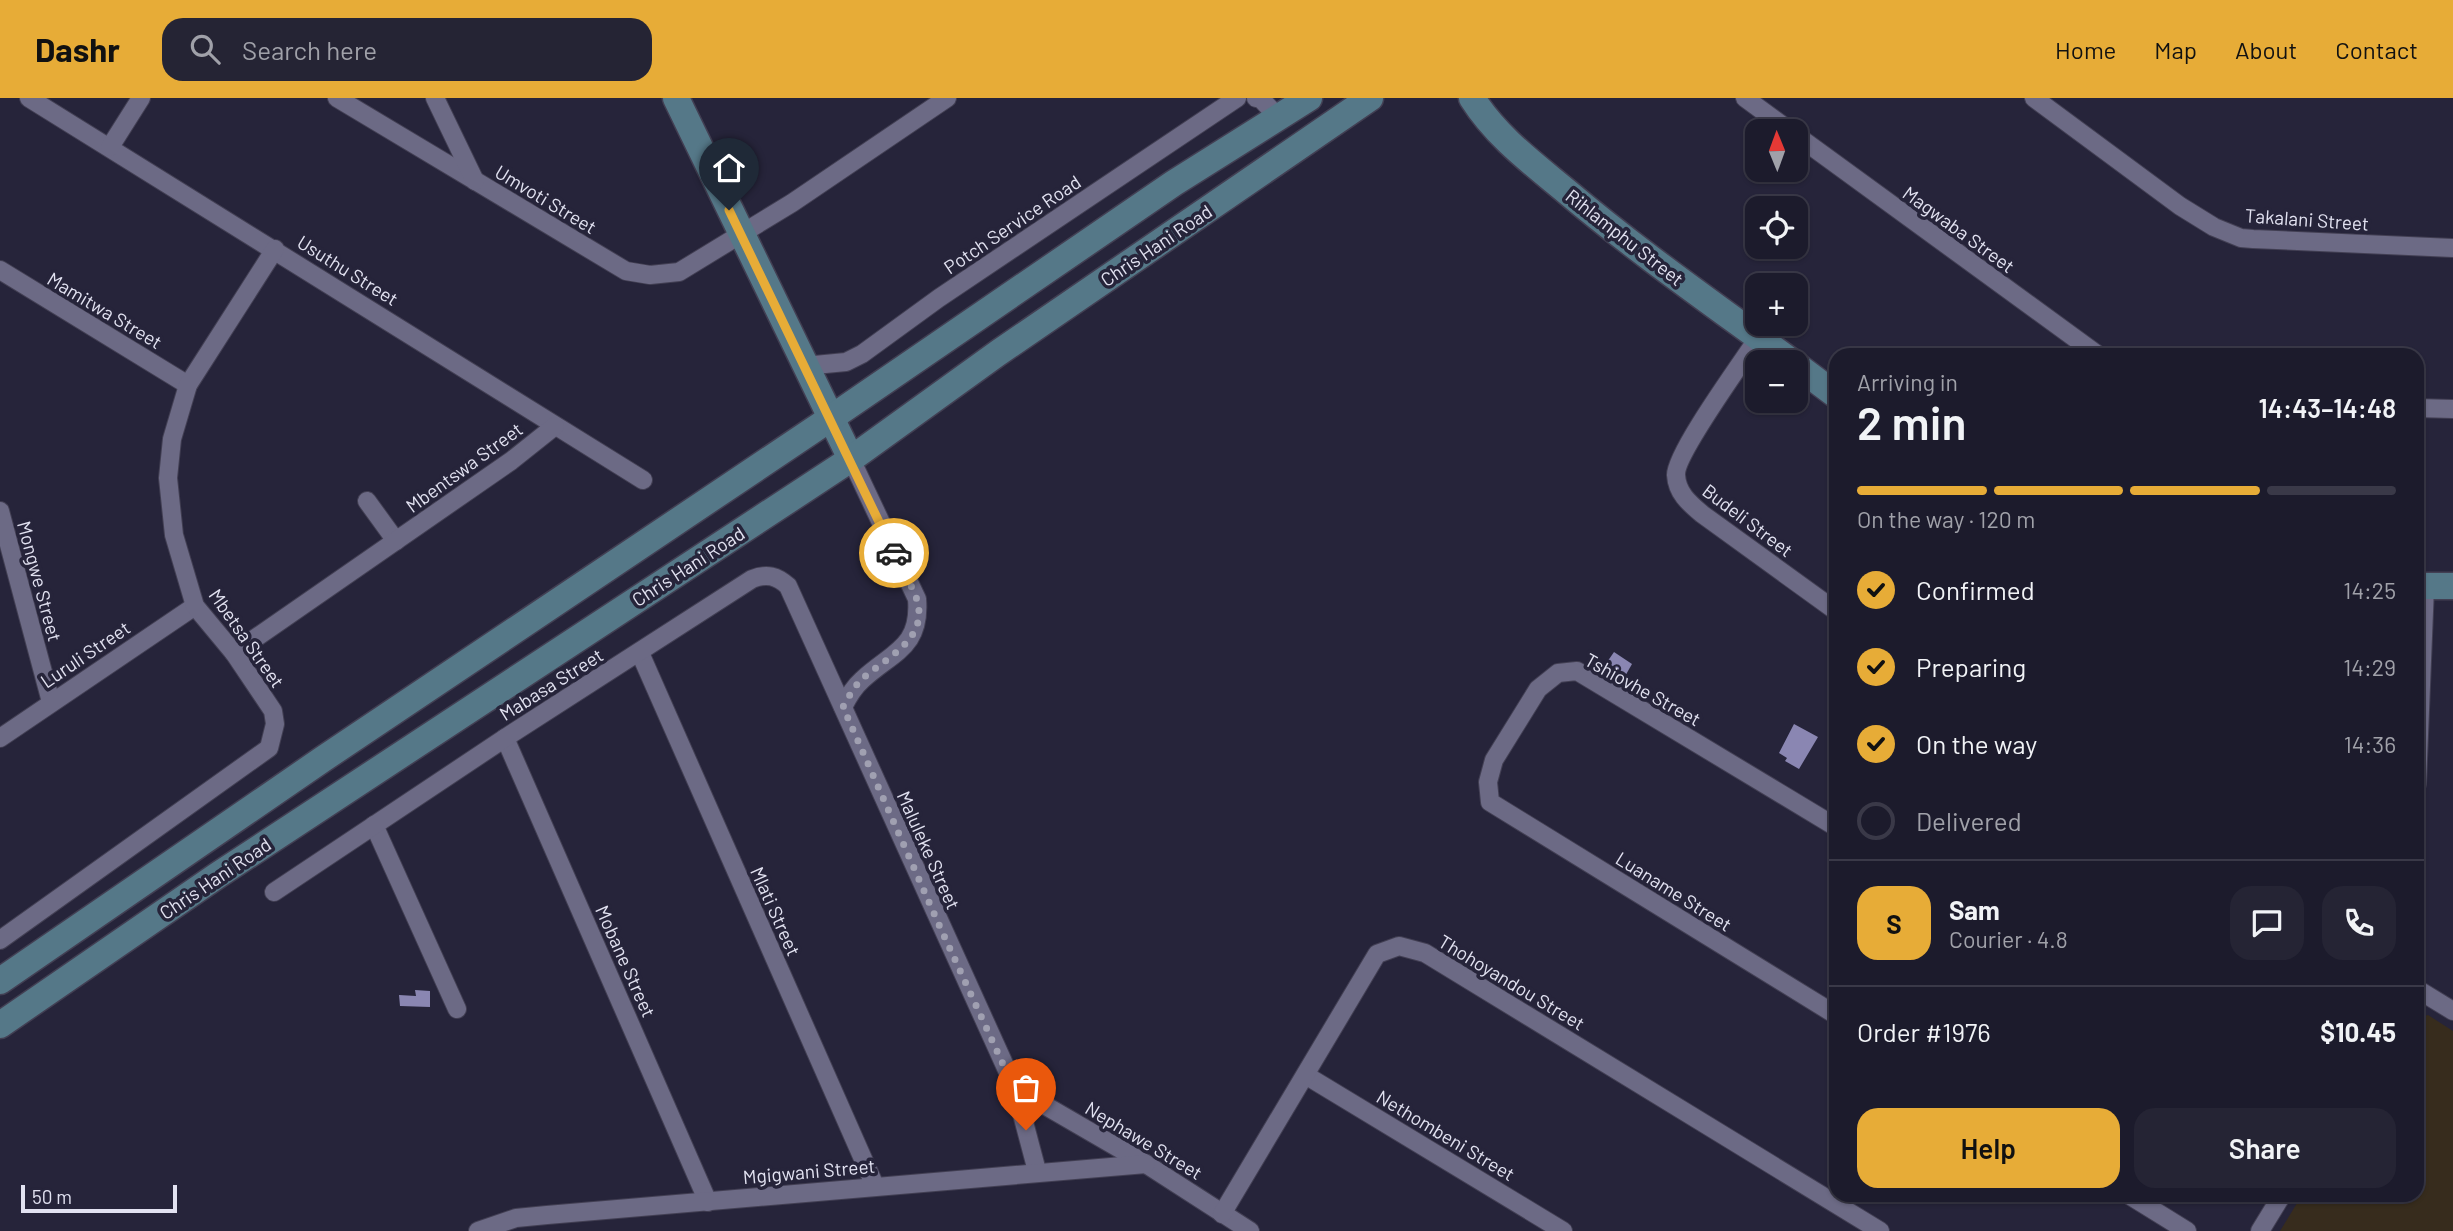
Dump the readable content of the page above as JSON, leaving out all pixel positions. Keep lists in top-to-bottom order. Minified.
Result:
{"streets":{"main road":["Rihlamphu Street","Chris Hani Road"],"street":["Umvoti Street","Takalani Street","Potch Service Road","Magwaba Street","Usuthu Street","Mamitwa Street","Mbentswa Street","Budeli Street","Mongwe Street","Mbetsa Street","Luruli Street","Mabasa Street","Tshiovhe Street","Maluleke Street","Luaname Street","Mlati Street","Mobane Street","Thohoyandou Street","Nethombeni Street","Nephawe Street","Mgigwani Street"]},"crossings":[["Rihlamphu Street","Budeli Street"],["Usuthu Street","Mbentswa Street"],["Usuthu Street","Mbetsa Street"],["Mamitwa Street","Mbetsa Street"],["Mbentswa Street","Mbetsa Street"],["Mongwe Street","Luruli Street"],["Mbetsa Street","Luruli Street"],["Mabasa Street","Maluleke Street"],["Mabasa Street","Mlati Street"],["Mabasa Street","Mobane Street"],["Tshiovhe Street","Luaname Street"],["Maluleke Street","Nephawe Street"],["Maluleke Street","Mgigwani Street"],["Mlati Street","Mgigwani Street"],["Mobane Street","Mgigwani Street"],["Thohoyandou Street","Nethombeni Street"],["Thohoyandou Street","Nephawe Street"],["Nephawe Street","Mgigwani Street"]],"scale_bar":"50 m","north":"top","page":{"header":"Dashr","search":"Search here","nav":["Home","Map","About","Contact"],"map_buttons":["+","−"],"heading":["2 min","Arriving in","14:43–14:48"],"panel":["Sam","Courier · 4.8","Order #1976","$10.45"],"bar":"On the way · 120 m","list":[["Confirmed","14:25"],["Preparing","14:29"],["On the way","14:36"],"Delivered"],"round":"S","buttons":["Help","Share"],"scale":"50 m"}}
